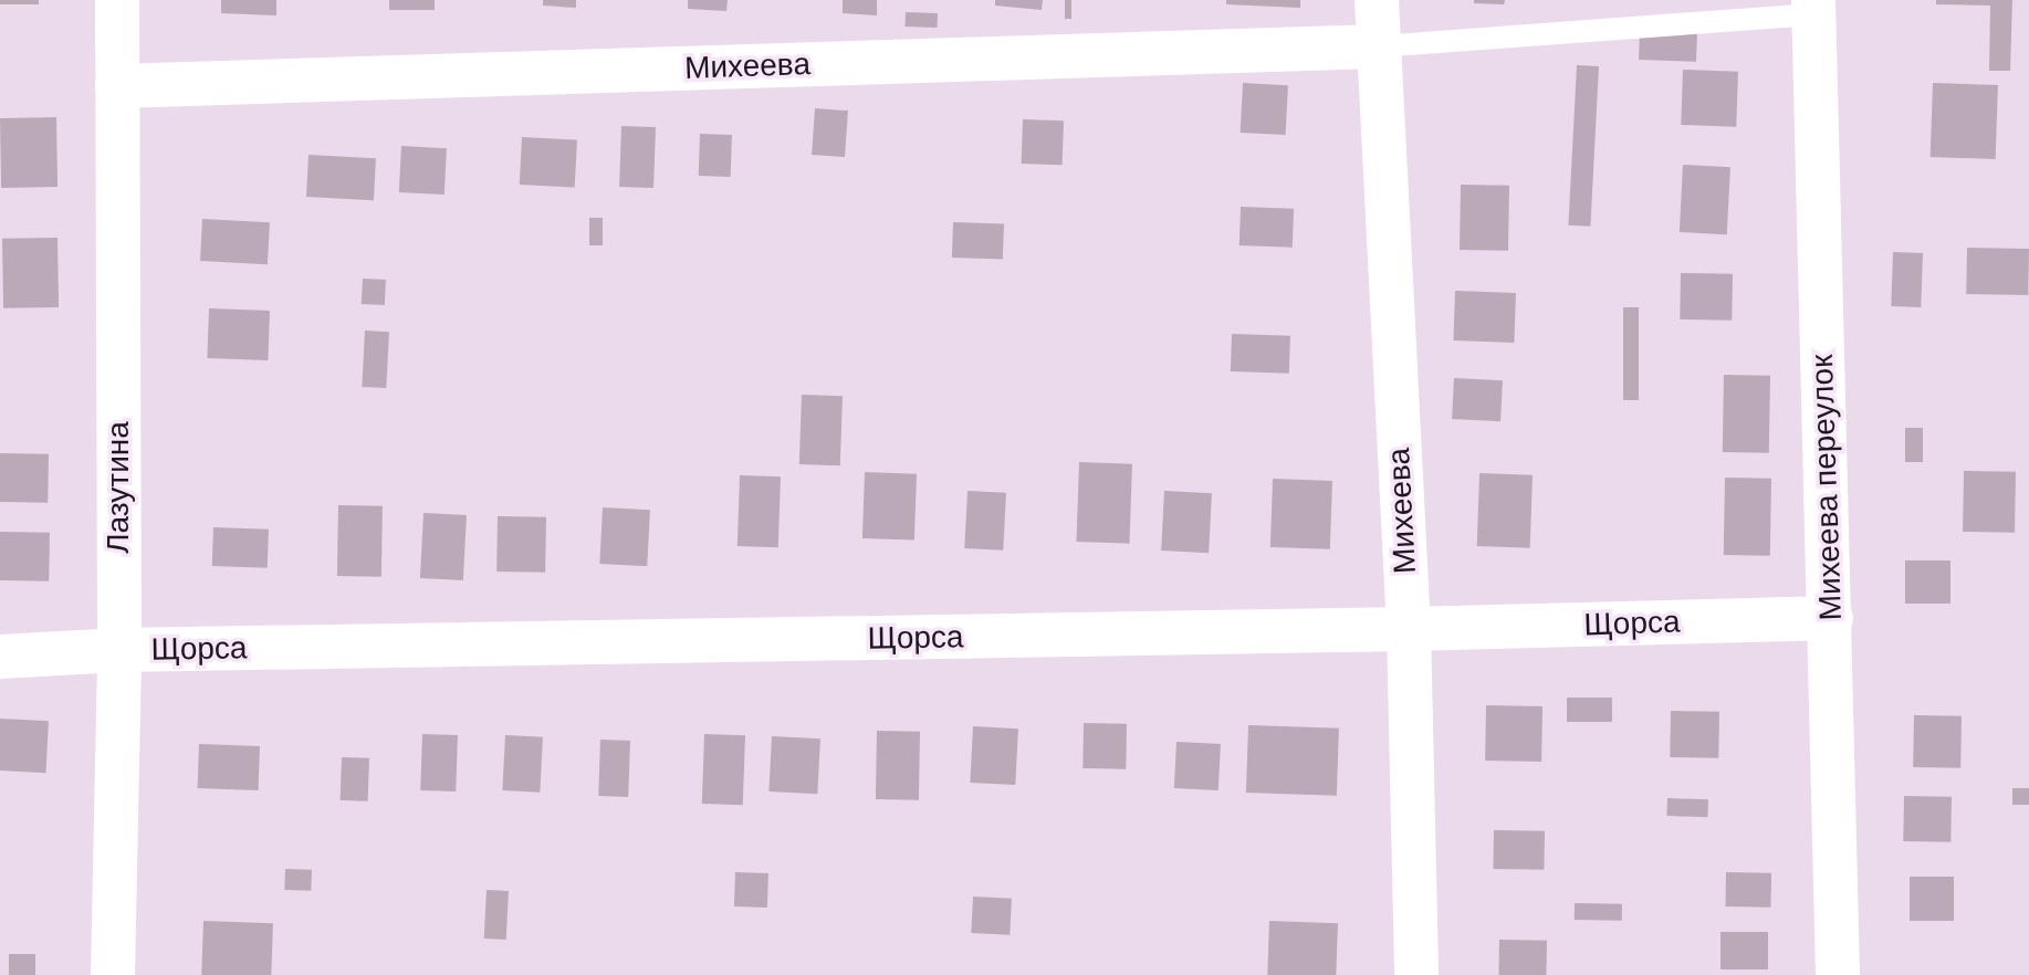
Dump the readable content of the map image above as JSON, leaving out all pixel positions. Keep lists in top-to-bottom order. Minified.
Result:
{"streets":{"street":["Михеева","Лазутина","Михеева переулок","Щорса"]},"crossings":[["Михеева","Лазутина"],["Михеева","Щорса"],["Лазутина","Щорса"],["Михеева переулок","Щорса"]]}
